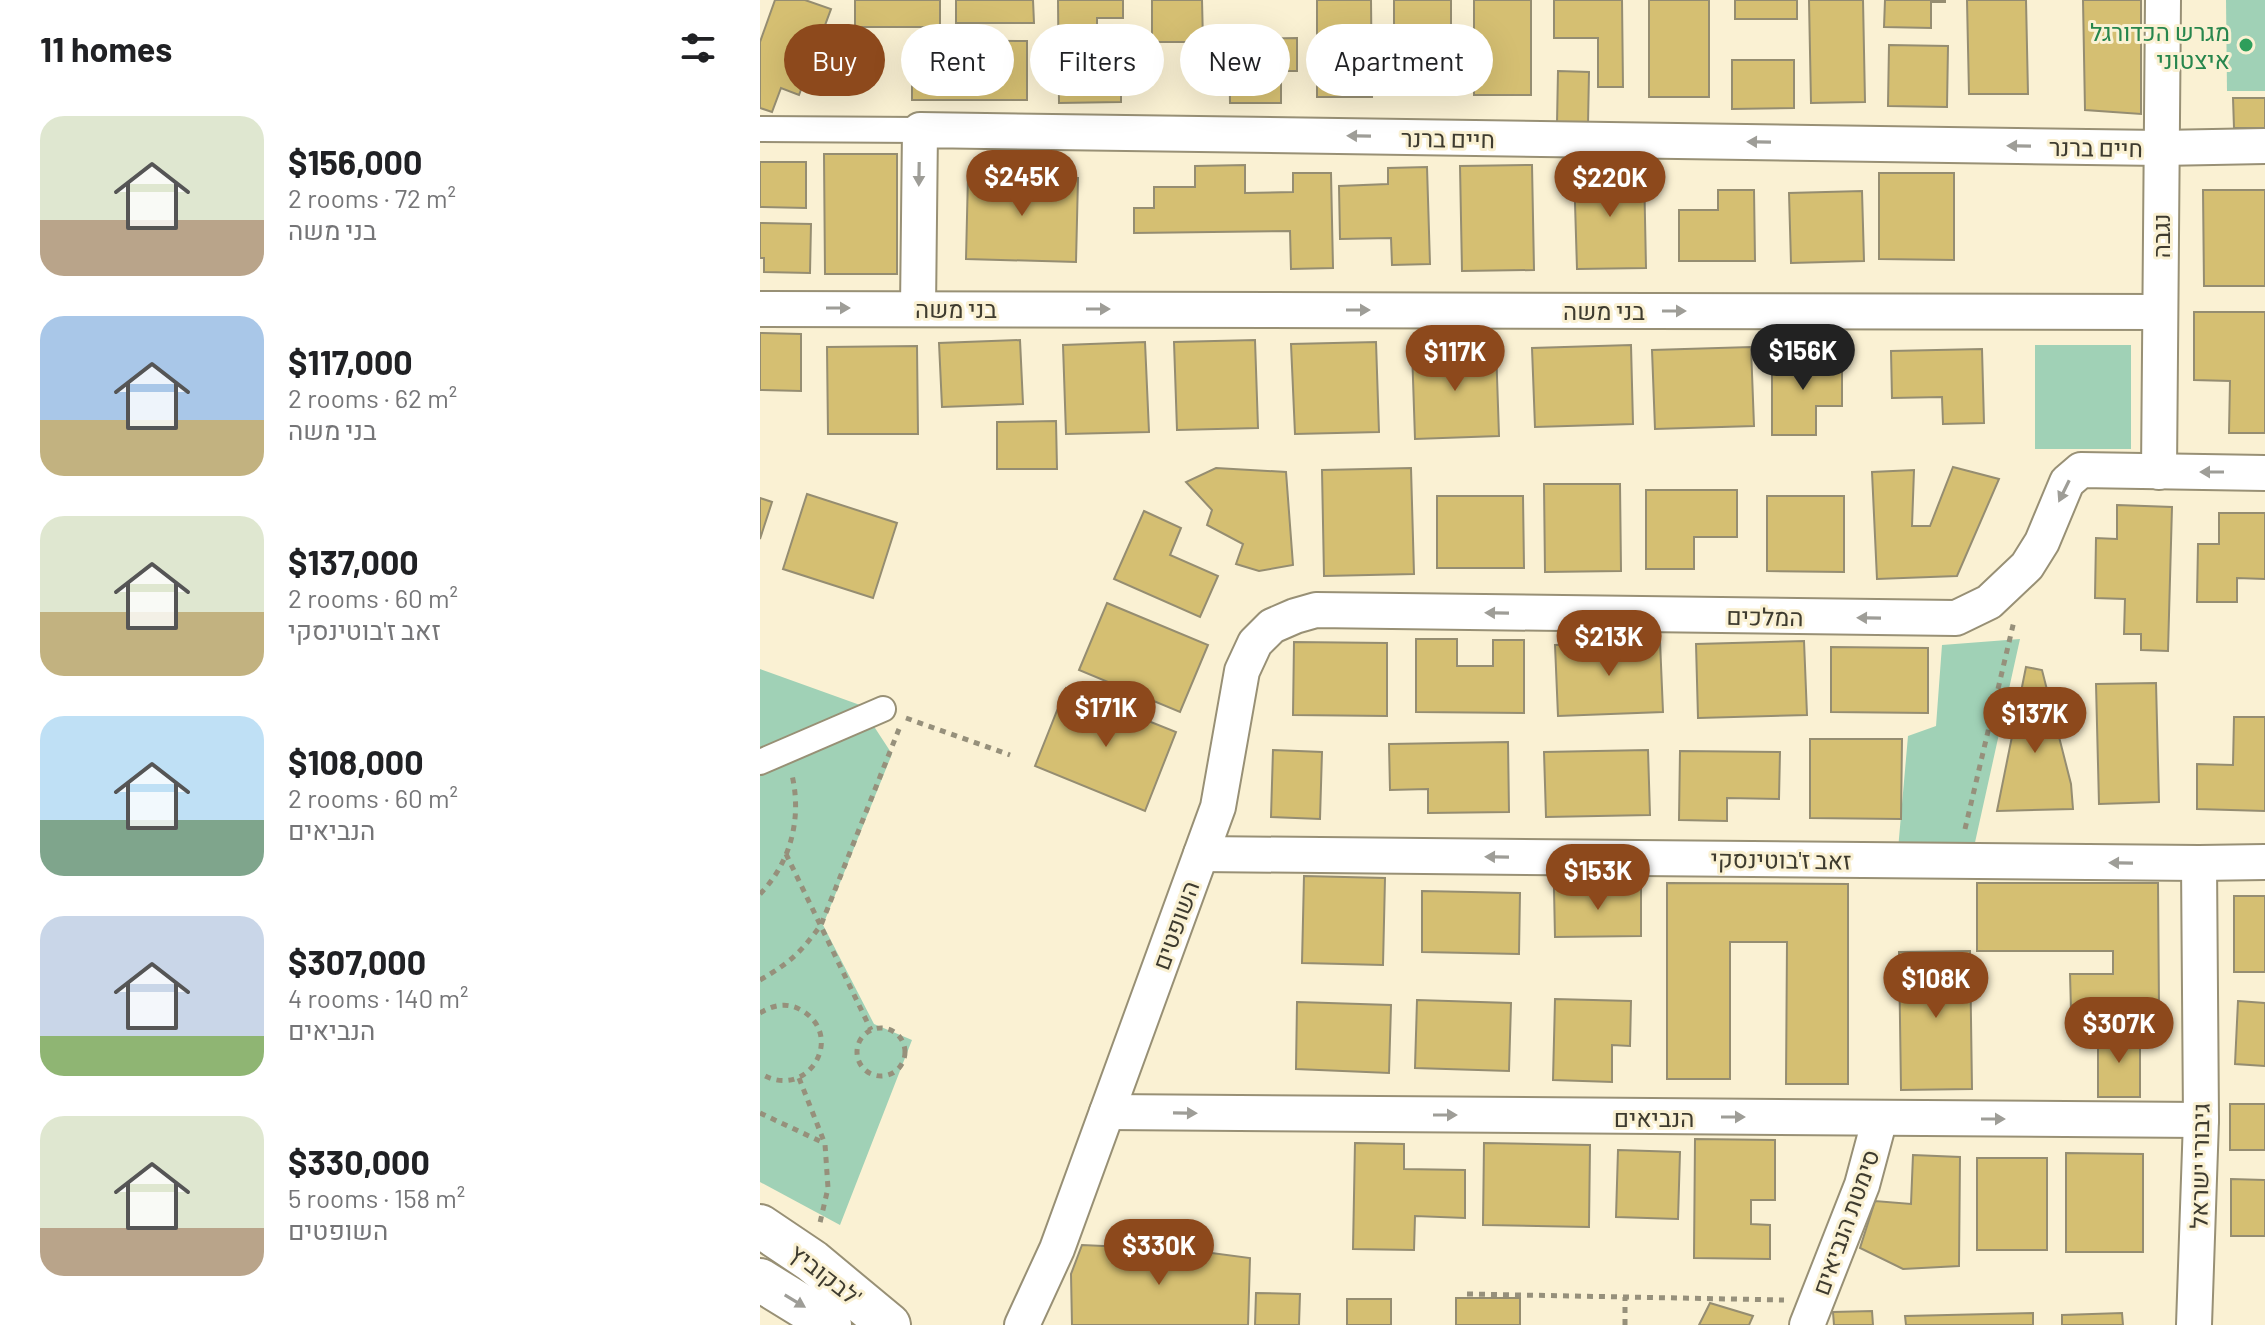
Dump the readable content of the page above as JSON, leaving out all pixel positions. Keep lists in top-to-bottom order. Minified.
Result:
{"streets":{"street":["חיים ברנר","נגבה","בני משה","המלכים","זאב ז'בוטינסקי","השופטים","הנביאים","גיבורי ישראל","סימטת הנביאים","לבקוביץ'"]},"crossings":[["חיים ברנר","נגבה"],["נגבה","בני משה"],["נגבה","המלכים"],["המלכים","השופטים"],["זאב ז'בוטינסקי","השופטים"],["זאב ז'בוטינסקי","גיבורי ישראל"],["השופטים","הנביאים"],["הנביאים","גיבורי ישראל"],["הנביאים","סימטת הנביאים"]],"one_way":["חיים ברנר","בני משה","המלכים","זאב ז'בוטינסקי","הנביאים"],"places":["מגרש הכדורגל איצטוני"],"page":{"heading":"11 homes","chip":["Buy","Rent","Filters","New","Apartment"],"list":[{"name":"$156,000","note":"2 rooms · 72 m² · בני משה"},{"name":"$117,000","note":"2 rooms · 62 m² · בני משה"},{"name":"$137,000","note":"2 rooms · 60 m² · זאב ז'בוטינסקי"},{"name":"$108,000","note":"2 rooms · 60 m² · הנביאים"},{"name":"$307,000","note":"4 rooms · 140 m² · הנביאים"},{"name":"$330,000","note":"5 rooms · 158 m² · השופטים"}],"price":["$245K","$220K","$156K","$117K","$213K","$171K","$137K","$153K","$108K","$307K","$330K"]}}
